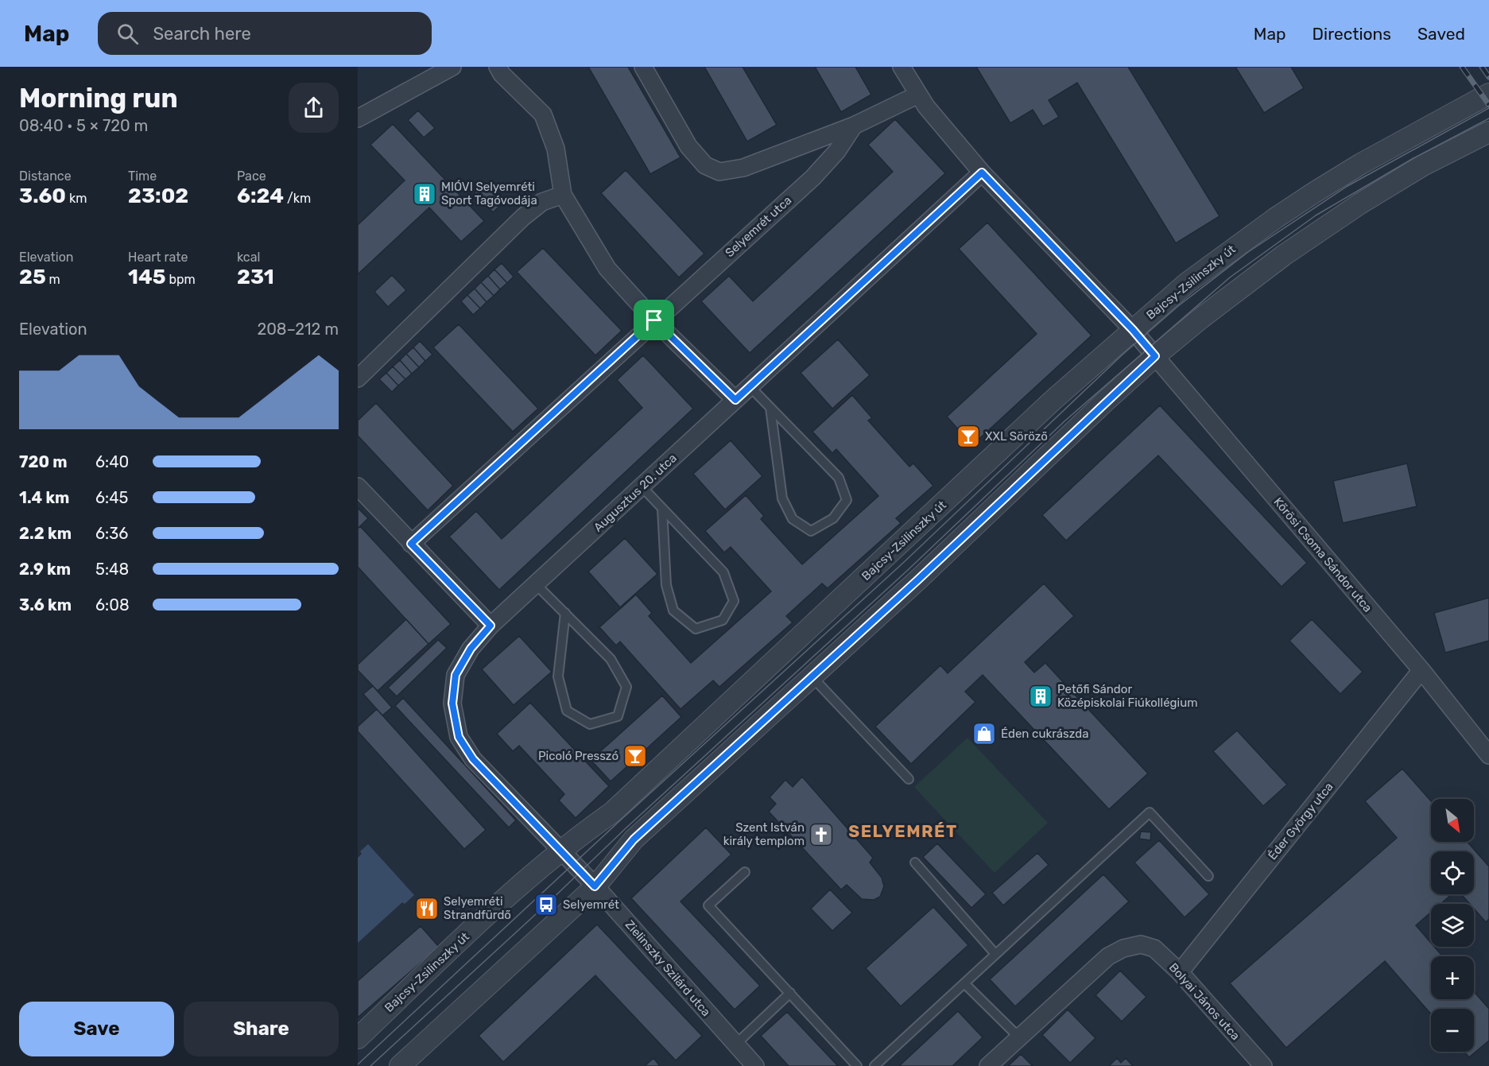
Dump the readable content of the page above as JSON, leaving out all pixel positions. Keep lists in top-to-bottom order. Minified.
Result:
{"streets":{"street":["Selyemrét utca","Bajcsy-Zsilinszky út","Augusztus 20. utca","Kőrösi Csoma Sándor utca","Éder György utca","Zielinszky Szilárd utca","Bolyai János utca"]},"crossings":[["Bajcsy-Zsilinszky út","Augusztus 20. utca"],["Bajcsy-Zsilinszky út","Zielinszky Szilárd utca"],["Augusztus 20. utca","Zielinszky Szilárd utca"],["Kőrösi Csoma Sándor utca","Éder György utca"],["Éder György utca","Bolyai János utca"]],"districts":["SELYEMRÉT"],"places":{"building":["MIÓVI Selyemréti Sport Tagóvodája","Petőfi Sándor Középiskolai Fiúkollégium"],"bar":["XXL Söröző","Picoló Presszó"],"shop":["Éden cukrászda"],"church":["Szent István király templom"],"bus stop":["Selyemrét"],"restaurant":["Selyemréti Strandfürdő"]},"north":"bottom right","page":{"header":"Map","search":"Search here","nav":["Map","Directions","Saved"],"heading":["Morning run","08:40 · 5 × 720 m"],"stats":[["Distance","3.60 km"],["Time","23:02"],["Pace","6:24 /km"],["Elevation","25 m"],["Heart rate","145 bpm"],["kcal","231"]],"chart":["Elevation","208–212 m"],"list":[{"name":"720 m","note":"6:40"},{"name":"1.4 km","note":"6:45"},{"name":"2.2 km","note":"6:36"},{"name":"2.9 km","note":"5:48"},{"name":"3.6 km","note":"6:08"}],"map_buttons":["+","−"],"buttons":["Save","Share"]}}
